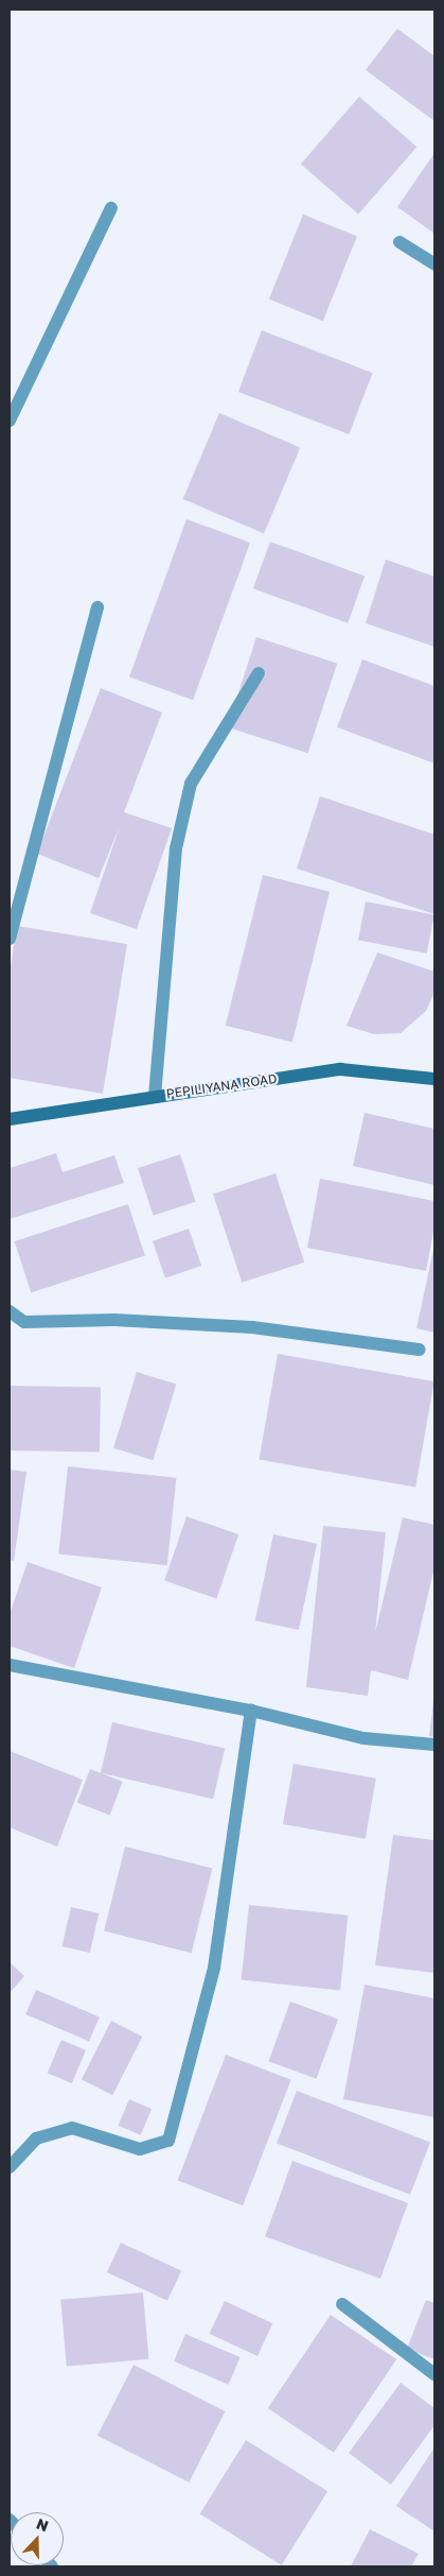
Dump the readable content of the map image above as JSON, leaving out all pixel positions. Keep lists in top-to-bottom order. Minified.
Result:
{"streets":{"main road":["PEPILIYANA ROAD"]},"north":"top"}
